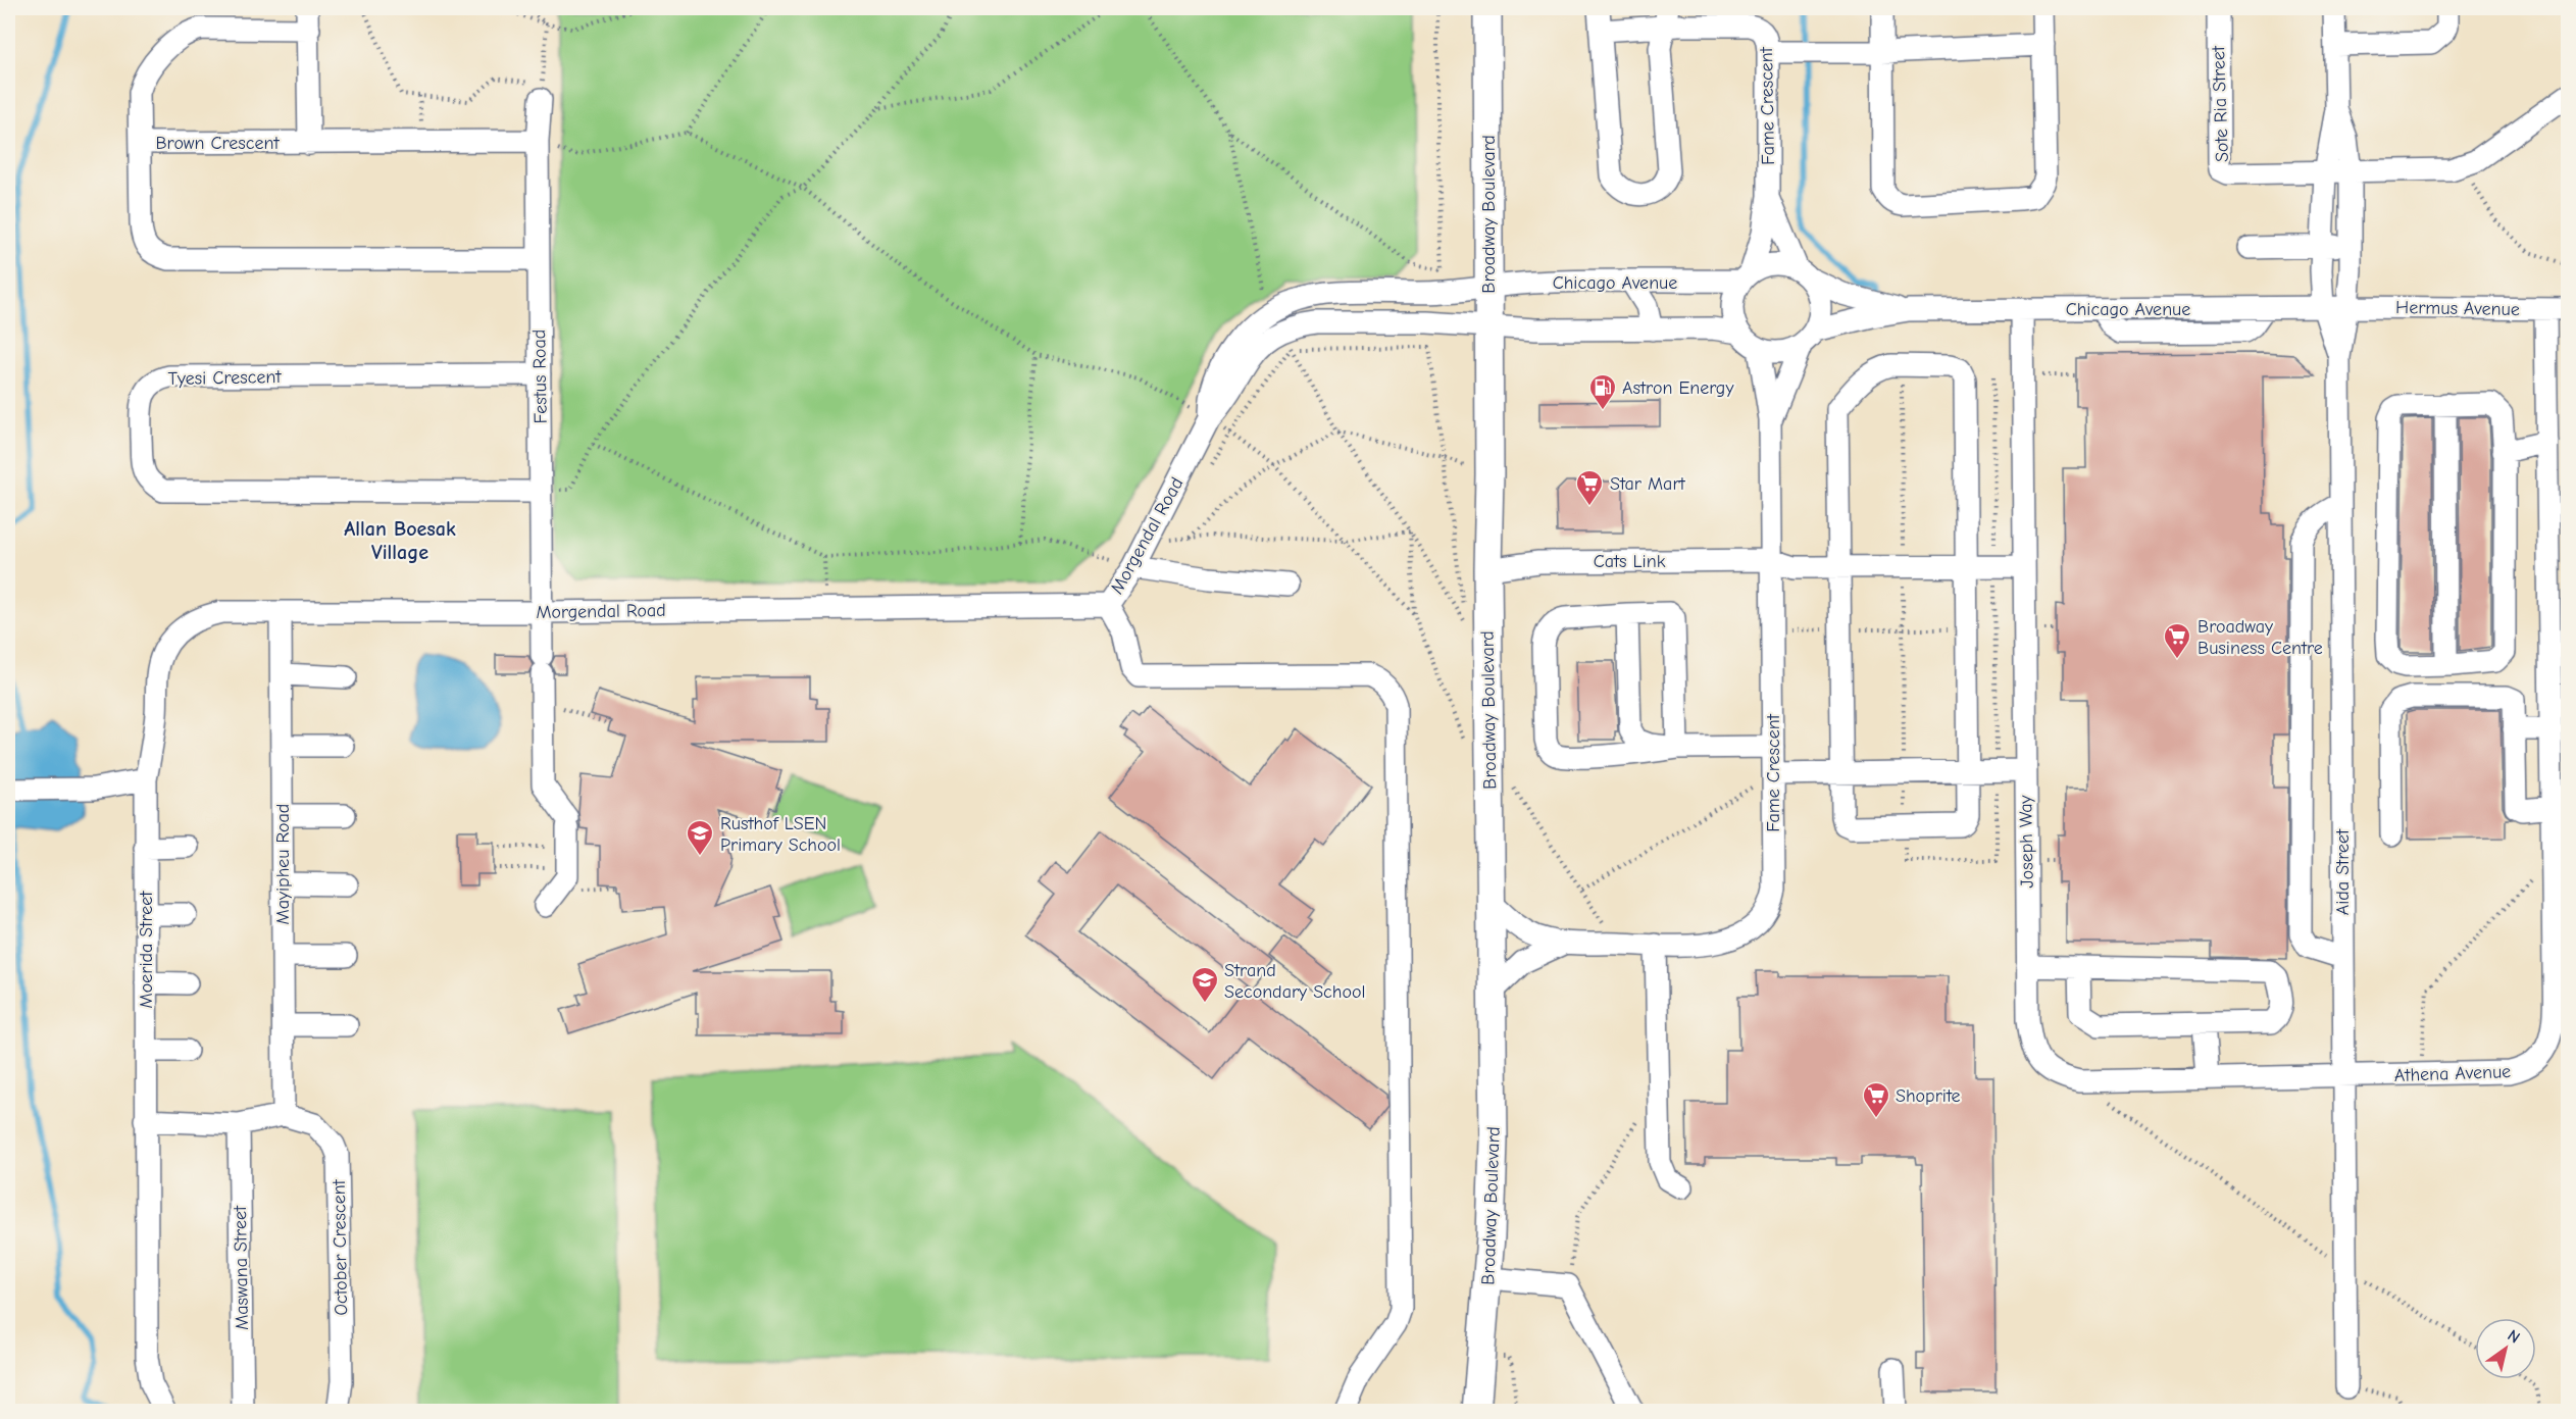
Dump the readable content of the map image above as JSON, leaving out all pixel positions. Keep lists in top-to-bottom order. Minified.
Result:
{"streets":{"main road":["Broadway Boulevard"],"street":["Sote Ria Street","Fame Crescent","Brown Crescent","Chicago Avenue","Hermus Avenue","Festus Road","Tyesi Crescent","Morgendal Road","Cats Link","Joseph Way","Mayipheu Road","Aida Street","Moerida Street","Athena Avenue","October Crescent","Maswana Street"]},"crossings":[["Fame Crescent","Broadway Boulevard"],["Fame Crescent","Chicago Avenue"],["Fame Crescent","Cats Link"],["Brown Crescent","Festus Road"],["Broadway Boulevard","Chicago Avenue"],["Broadway Boulevard","Morgendal Road"],["Broadway Boulevard","Cats Link"],["Chicago Avenue","Hermus Avenue"],["Chicago Avenue","Morgendal Road"],["Chicago Avenue","Joseph Way"],["Chicago Avenue","Aida Street"],["Hermus Avenue","Aida Street"],["Hermus Avenue","Athena Avenue"],["Festus Road","Tyesi Crescent"],["Festus Road","Morgendal Road"],["Morgendal Road","Mayipheu Road"],["Morgendal Road","Moerida Street"],["Cats Link","Joseph Way"],["Joseph Way","Aida Street"],["Joseph Way","Athena Avenue"],["Mayipheu Road","October Crescent"],["Aida Street","Athena Avenue"]],"districts":["Allan Boesak Village"],"places":{"fuel station":["Astron Energy"],"supermarket":["Star Mart","Broadway Business Centre","Shoprite"],"school or university":["Rusthof LSEN Primary School","Strand Secondary School"]},"north":"top right"}
